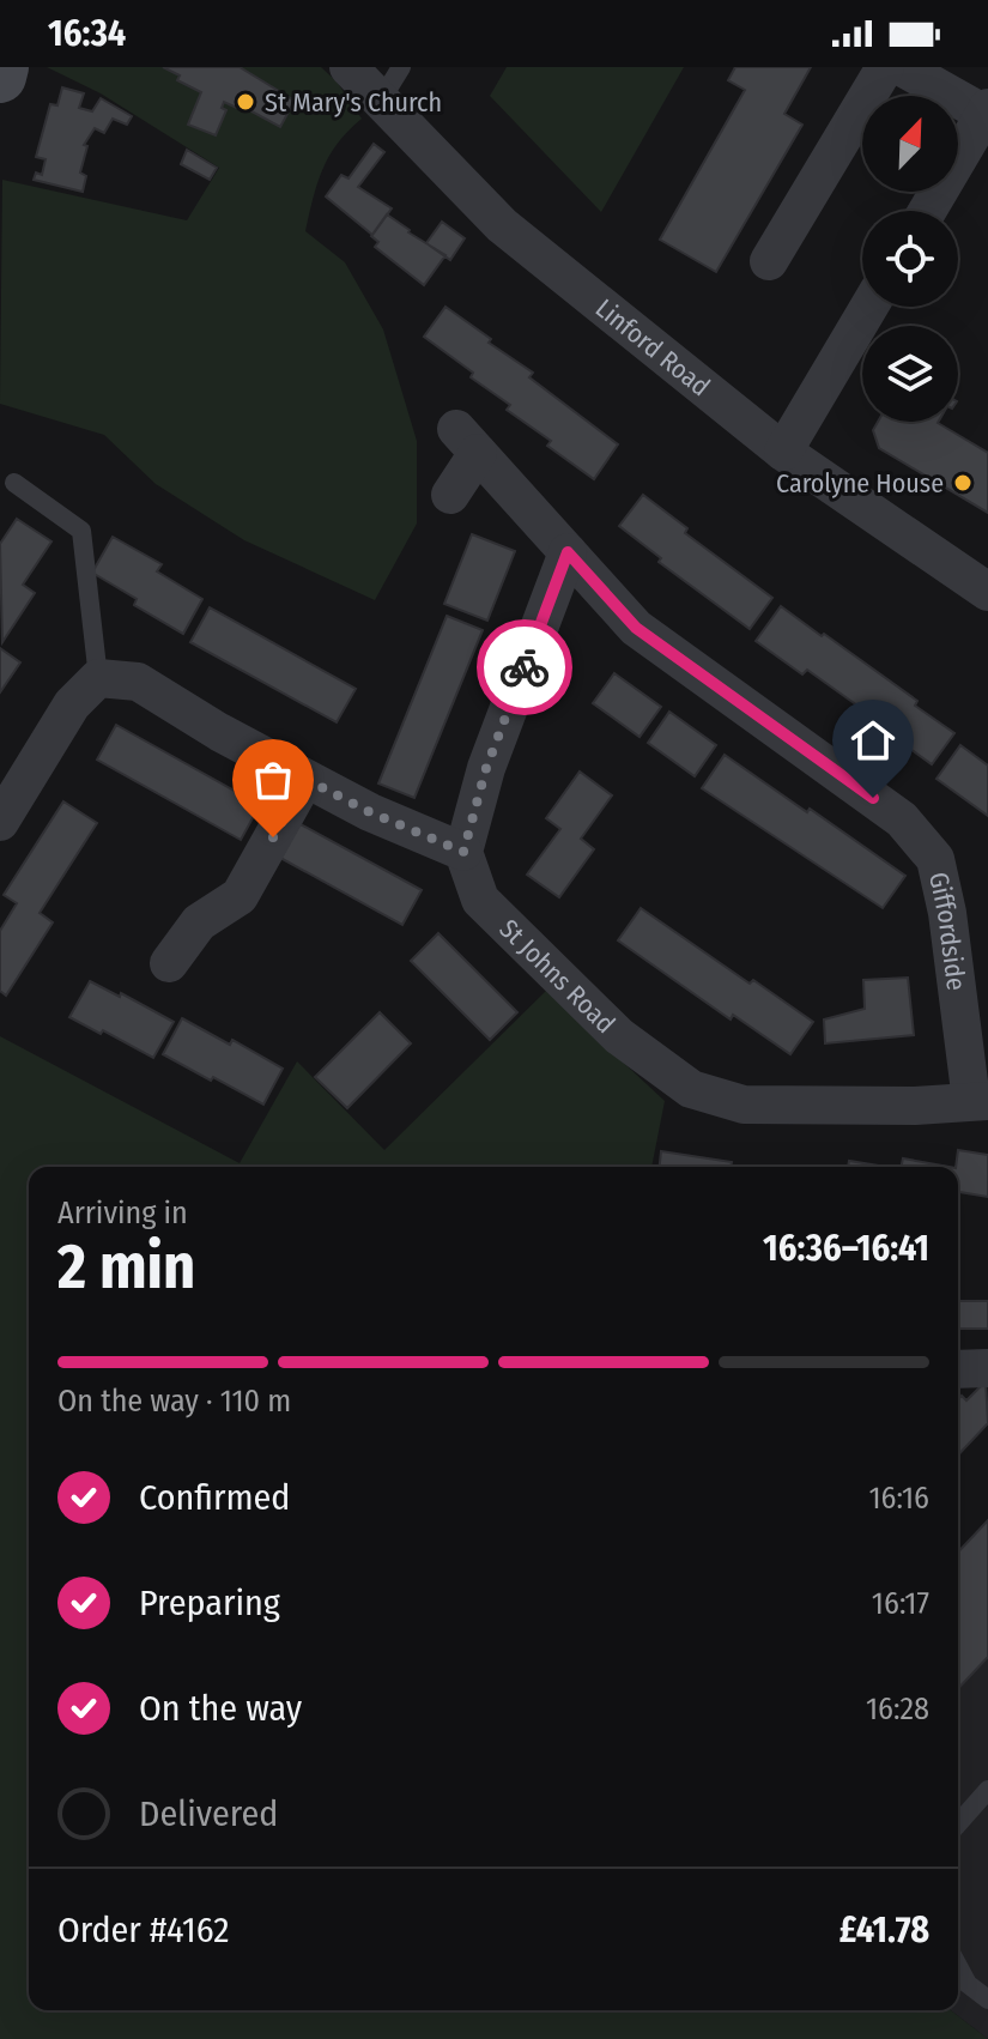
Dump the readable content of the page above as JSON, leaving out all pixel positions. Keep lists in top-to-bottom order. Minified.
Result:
{"streets":{"street":["Linford Road","Giffordside","St Johns Road"]},"crossings":[["Giffordside","St Johns Road"]],"places":["St Mary's Church","Carolyne House"],"north":"top right","page":{"status":"16:34","heading":["2 min","Arriving in","16:36–16:41"],"panel":["Order #4162","£41.78"],"bar":"On the way · 110 m","list":[["Confirmed","16:16"],["Preparing","16:17"],["On the way","16:28"],"Delivered"]}}
